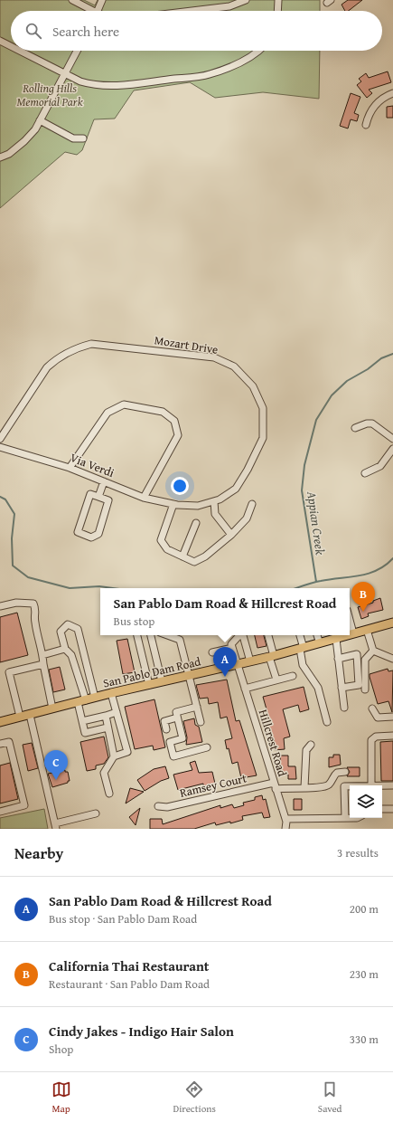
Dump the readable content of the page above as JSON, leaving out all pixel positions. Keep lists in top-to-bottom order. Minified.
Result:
{"streets":{"main road":["San Pablo Dam Road"],"street":["Mozart Drive","Via Verdi","Hillcrest Road","Ramsey Court"]},"crossings":[["Mozart Drive","Via Verdi"],["San Pablo Dam Road","Hillcrest Road"],["Hillcrest Road","Ramsey Court"]],"water":["Appian Creek"],"parks":["Rolling Hills Memorial Park"],"page":{"search":"Search here","pins":["B","A","C"],"popup":["San Pablo Dam Road & Hillcrest Road","Bus stop"],"heading":["Nearby","3 results"],"list":[{"mark":"A","name":"San Pablo Dam Road & Hillcrest Road","note":"Bus stop · San Pablo Dam Road","value":"200 m"},{"mark":"B","name":"California Thai Restaurant","note":"Restaurant · San Pablo Dam Road","value":"230 m"},{"mark":"C","name":"Cindy Jakes - Indigo Hair Salon","note":"Shop","value":"330 m"}],"nav":["Map","Directions","Saved"]}}
